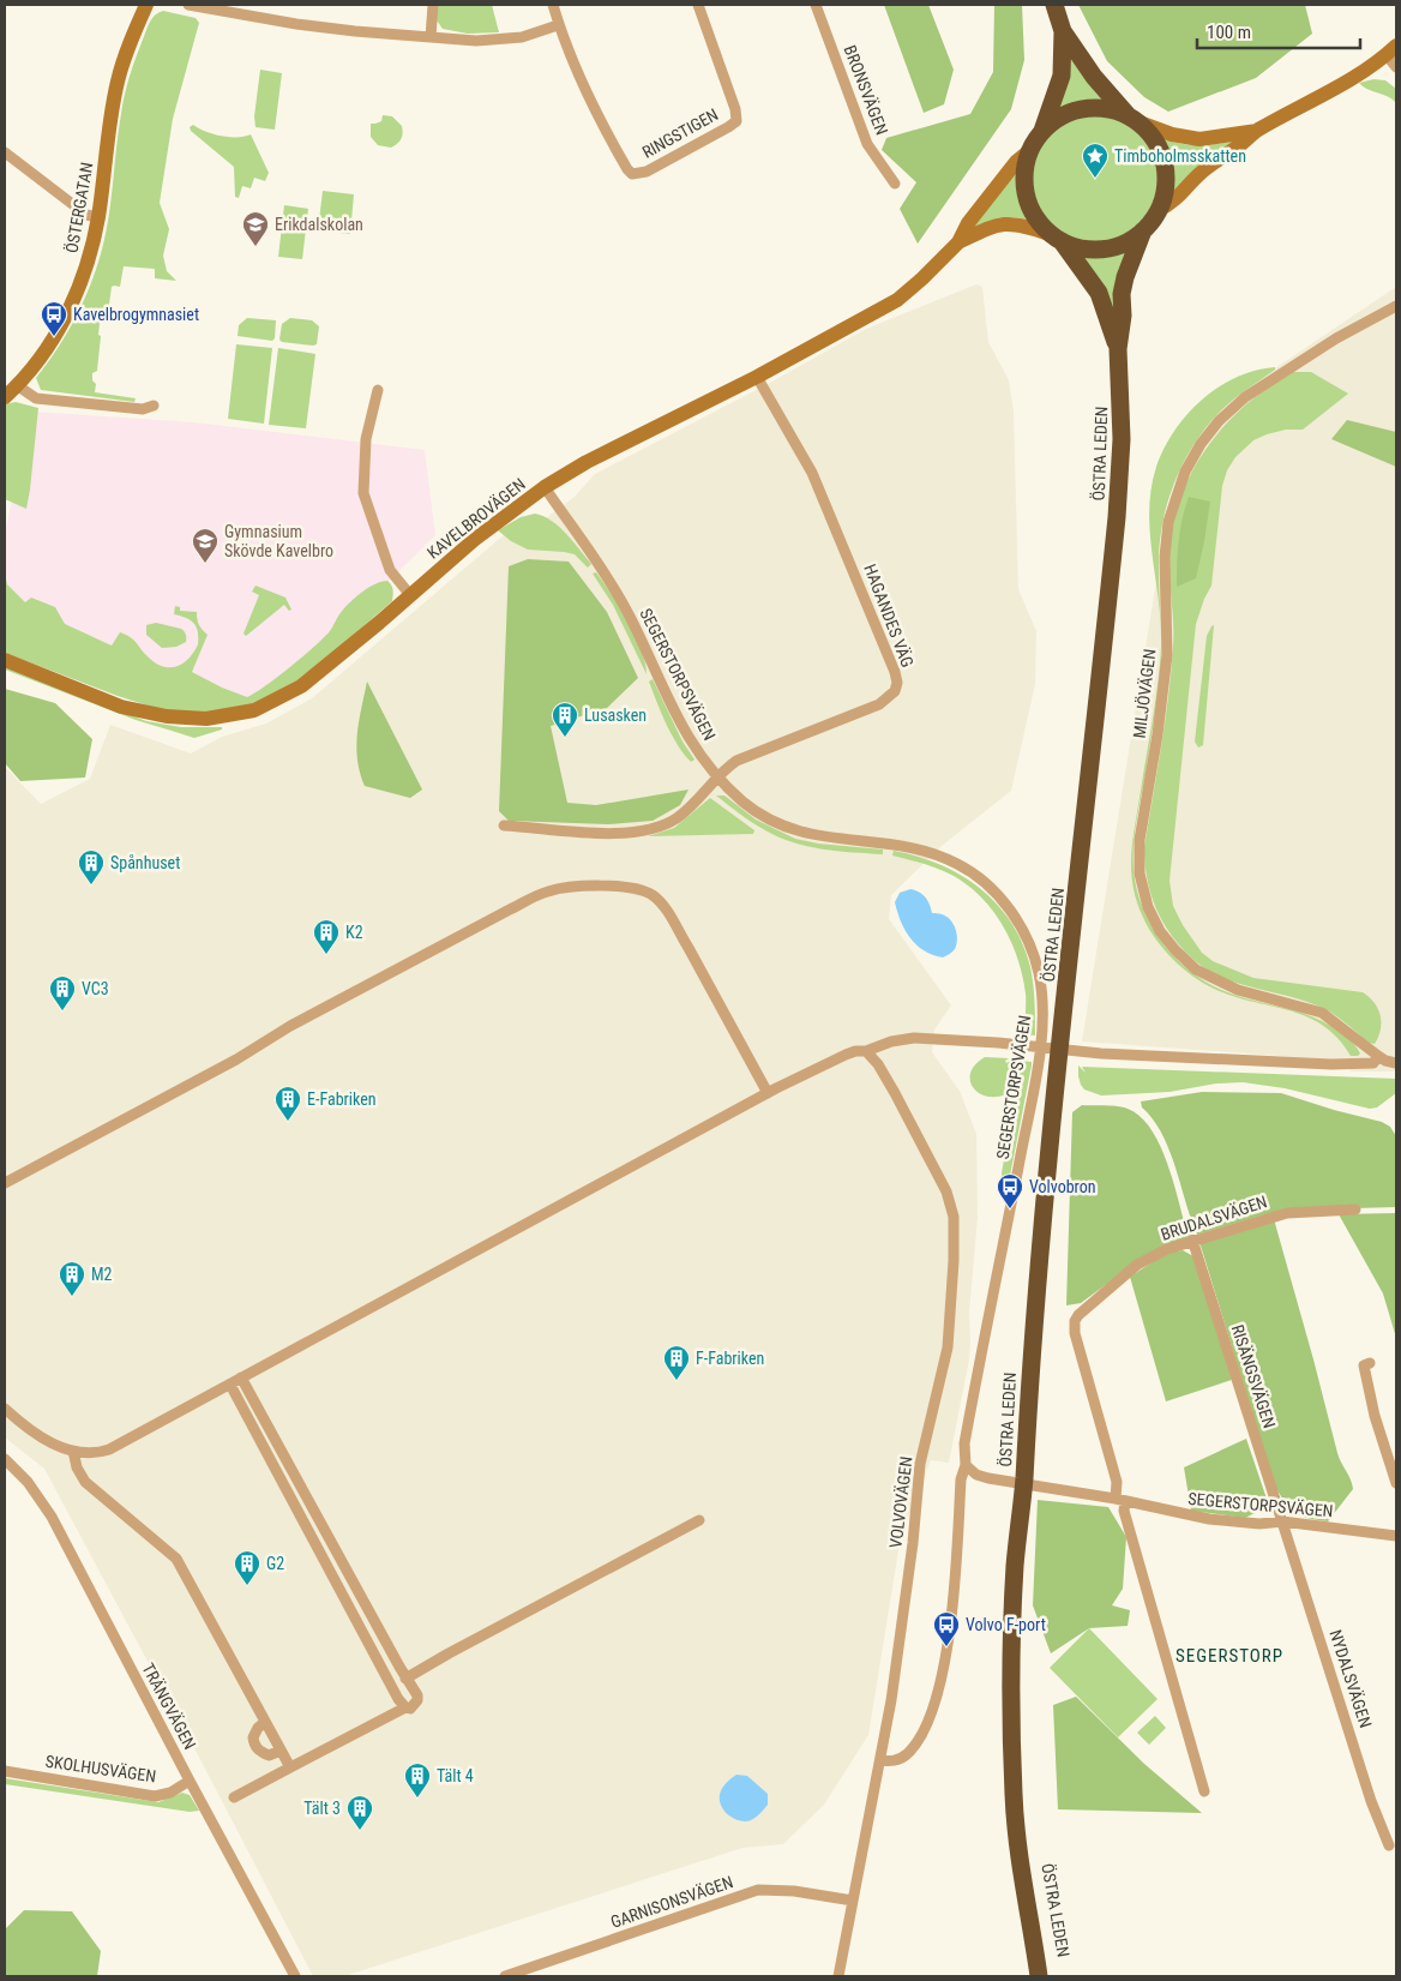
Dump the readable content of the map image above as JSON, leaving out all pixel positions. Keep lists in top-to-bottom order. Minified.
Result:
{"streets":{"highway":["ÖSTRA LEDEN"],"main road":["ÖSTERGATAN","KAVELBROVÄGEN"],"street":["BRONSVÄGEN","RINGSTIGEN","HAGANDES VÄG","SEGERSTORPSVÄGEN","MILJÖVÄGEN","BRUDALSVÄGEN","RISÄNGSVÄGEN","VOLVOVÄGEN","NYDALSVÄGEN","TRÄNGVÄGEN","SKOLHUSVÄGEN","GARNISONSVÄGEN"]},"crossings":[["ÖSTRA LEDEN","KAVELBROVÄGEN"],["KAVELBROVÄGEN","HAGANDES VÄG"],["KAVELBROVÄGEN","SEGERSTORPSVÄGEN"],["HAGANDES VÄG","SEGERSTORPSVÄGEN"],["SEGERSTORPSVÄGEN","BRUDALSVÄGEN"],["SEGERSTORPSVÄGEN","RISÄNGSVÄGEN"],["SEGERSTORPSVÄGEN","NYDALSVÄGEN"],["BRUDALSVÄGEN","RISÄNGSVÄGEN"],["RISÄNGSVÄGEN","NYDALSVÄGEN"],["VOLVOVÄGEN","GARNISONSVÄGEN"],["TRÄNGVÄGEN","SKOLHUSVÄGEN"]],"districts":["SEGERSTORP"],"places":{"place":["Timboholmsskatten"],"school or university":["Erikdalskolan","Gymnasium Skövde Kavelbro"],"bus stop":["Kavelbrogymnasiet","Volvobron","Volvo F-port"],"building":["Lusasken","Spånhuset","K2","VC3","E-Fabriken","M2","F-Fabriken","G2","Tält 4","Tält 3"]},"scale_bar":"100 m"}
